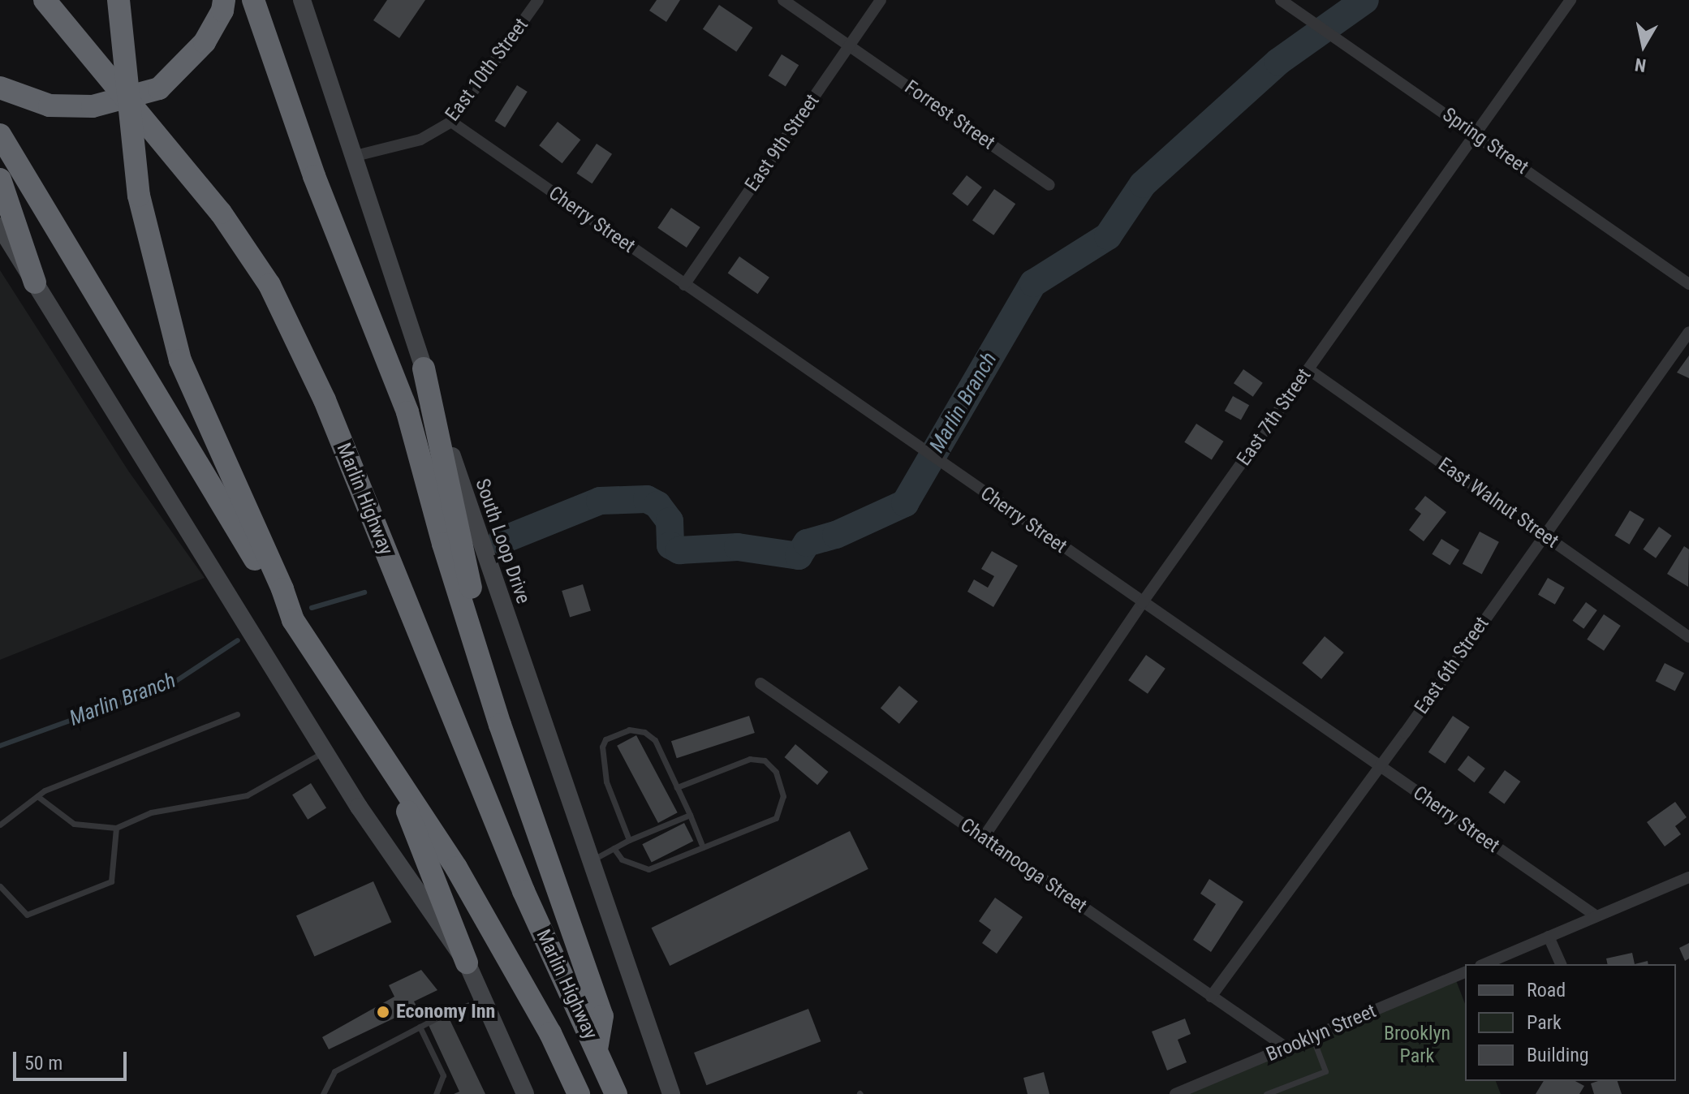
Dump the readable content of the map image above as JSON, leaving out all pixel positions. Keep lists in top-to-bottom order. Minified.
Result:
{"streets":{"highway":["Marlin Highway"],"street":["East 10th Street","Forrest Street","Spring Street","East 9th Street","Cherry Street","East 7th Street","East Walnut Street","South Loop Drive","East 6th Street","Chattanooga Street","Brooklyn Street"]},"crossings":[["East 10th Street","Cherry Street"],["East 10th Street","South Loop Drive"],["Forrest Street","East 9th Street"],["Spring Street","East 7th Street"],["East 9th Street","Cherry Street"],["Cherry Street","East 7th Street"],["Cherry Street","East 6th Street"],["East 7th Street","East Walnut Street"],["East 7th Street","Chattanooga Street"],["East Walnut Street","East 6th Street"],["East 6th Street","Chattanooga Street"],["Chattanooga Street","Brooklyn Street"]],"water":["Marlin Branch"],"parks":["Brooklyn Park"],"places":["Economy Inn"],"legend":["Road","Park","Building"],"scale_bar":"50 m","north":"bottom"}
